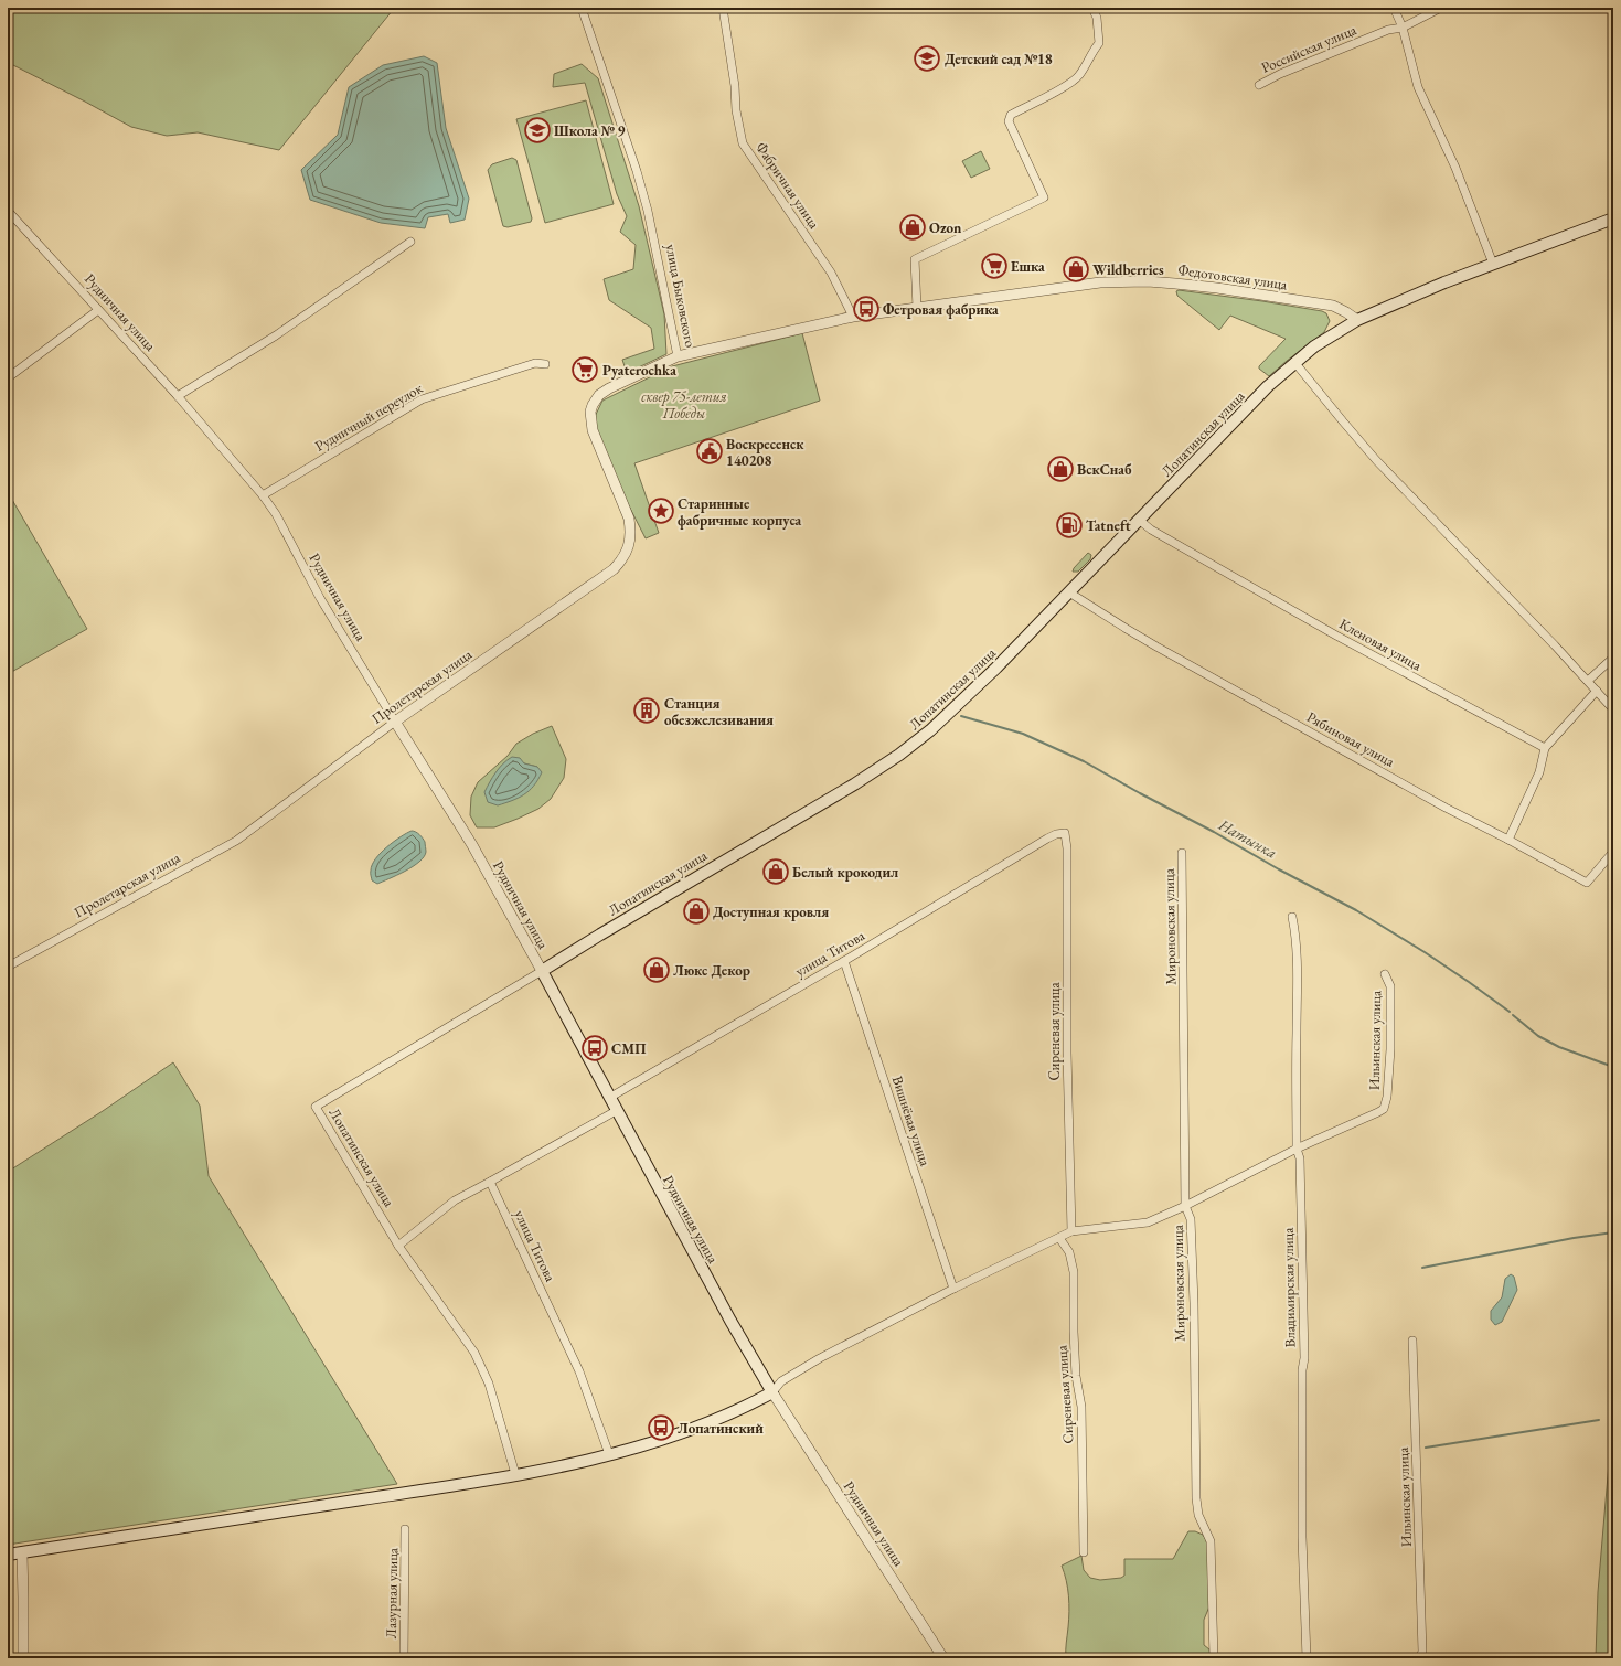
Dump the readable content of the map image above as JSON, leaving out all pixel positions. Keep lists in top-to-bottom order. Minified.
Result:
{"streets":{"main road":["Рудничная улица","Лопатинская улица"],"street":["Российская улица","Фабричная улица","Федотовская улица","улица Быковского","Рудничный переулок","Кленовая улица","Пролетарская улица","Рябиновая улица","Мироновская улица","улица Титова","Сиреневая улица","Ильинская улица","Вишнёвая улица","Владимирская улица","Лазурная улица"]},"crossings":[["Фабричная улица","улица Быковского"],["Федотовская улица","улица Быковского"],["улица Быковского","Пролетарская улица"],["Рудничная улица","Рудничный переулок"],["Рудничная улица","Лопатинская улица"],["Рудничная улица","Пролетарская улица"],["Рудничная улица","улица Титова"],["Лопатинская улица","Кленовая улица"],["Лопатинская улица","Рябиновая улица"],["улица Титова","Сиреневая улица"],["улица Титова","Вишнёвая улица"],["Ильинская улица","Владимирская улица"]],"water":["Натынка"],"parks":["сквер 75-летия Победы"],"places":{"school or university":["Детский сад №18","Школа № 9"],"shop":["Ozon","Wildberries","ВскСнаб","Белый крокодил","Доступная кровля","Люкс Декор"],"supermarket":["Ешка","Pyaterochka"],"bus stop":["Фетровая фабрика","СМП","Лопатинский"],"public building":["Воскресенск 140208"],"place":["Старинные фабричные корпуса"],"fuel station":["Tatneft"],"building":["Станция обезжелезивания"]}}
